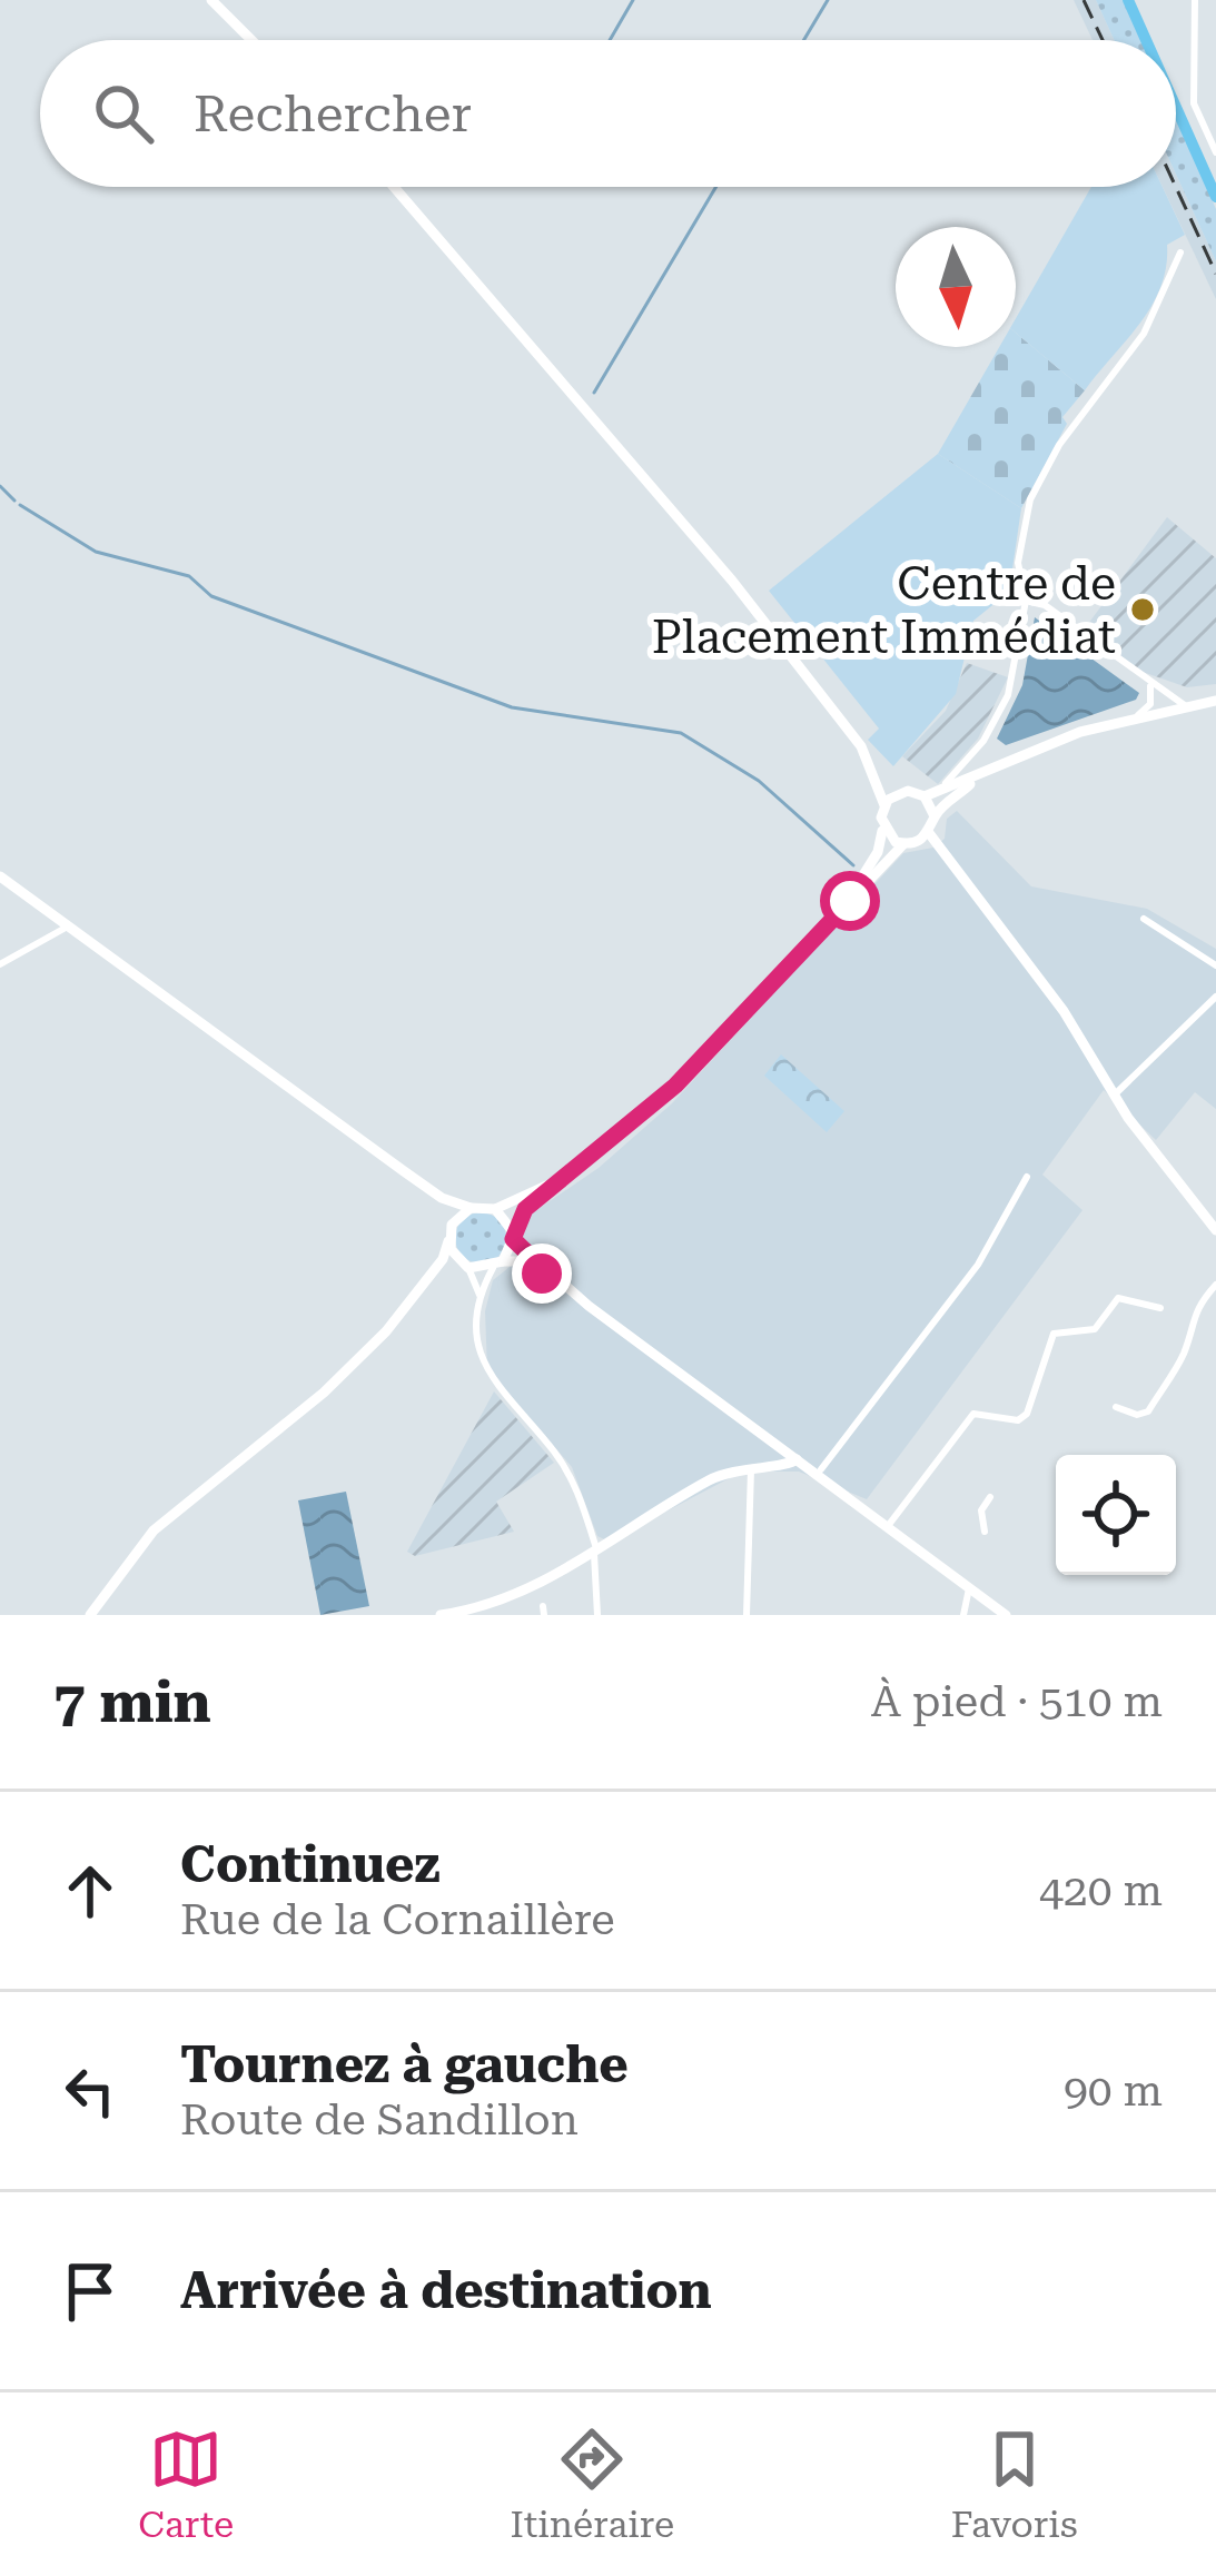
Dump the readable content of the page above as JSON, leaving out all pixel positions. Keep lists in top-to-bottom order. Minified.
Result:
{"places":["Centre de Placement Immédiat"],"north":"bottom","page":{"search":"Rechercher","heading":["7 min","À pied · 510 m"],"list":[["Continuez","Rue de la Cornaillère","420 m"],["Tournez à gauche","Route de Sandillon","90 m"],"Arrivée à destination"],"nav":["Carte","Itinéraire","Favoris"]}}
